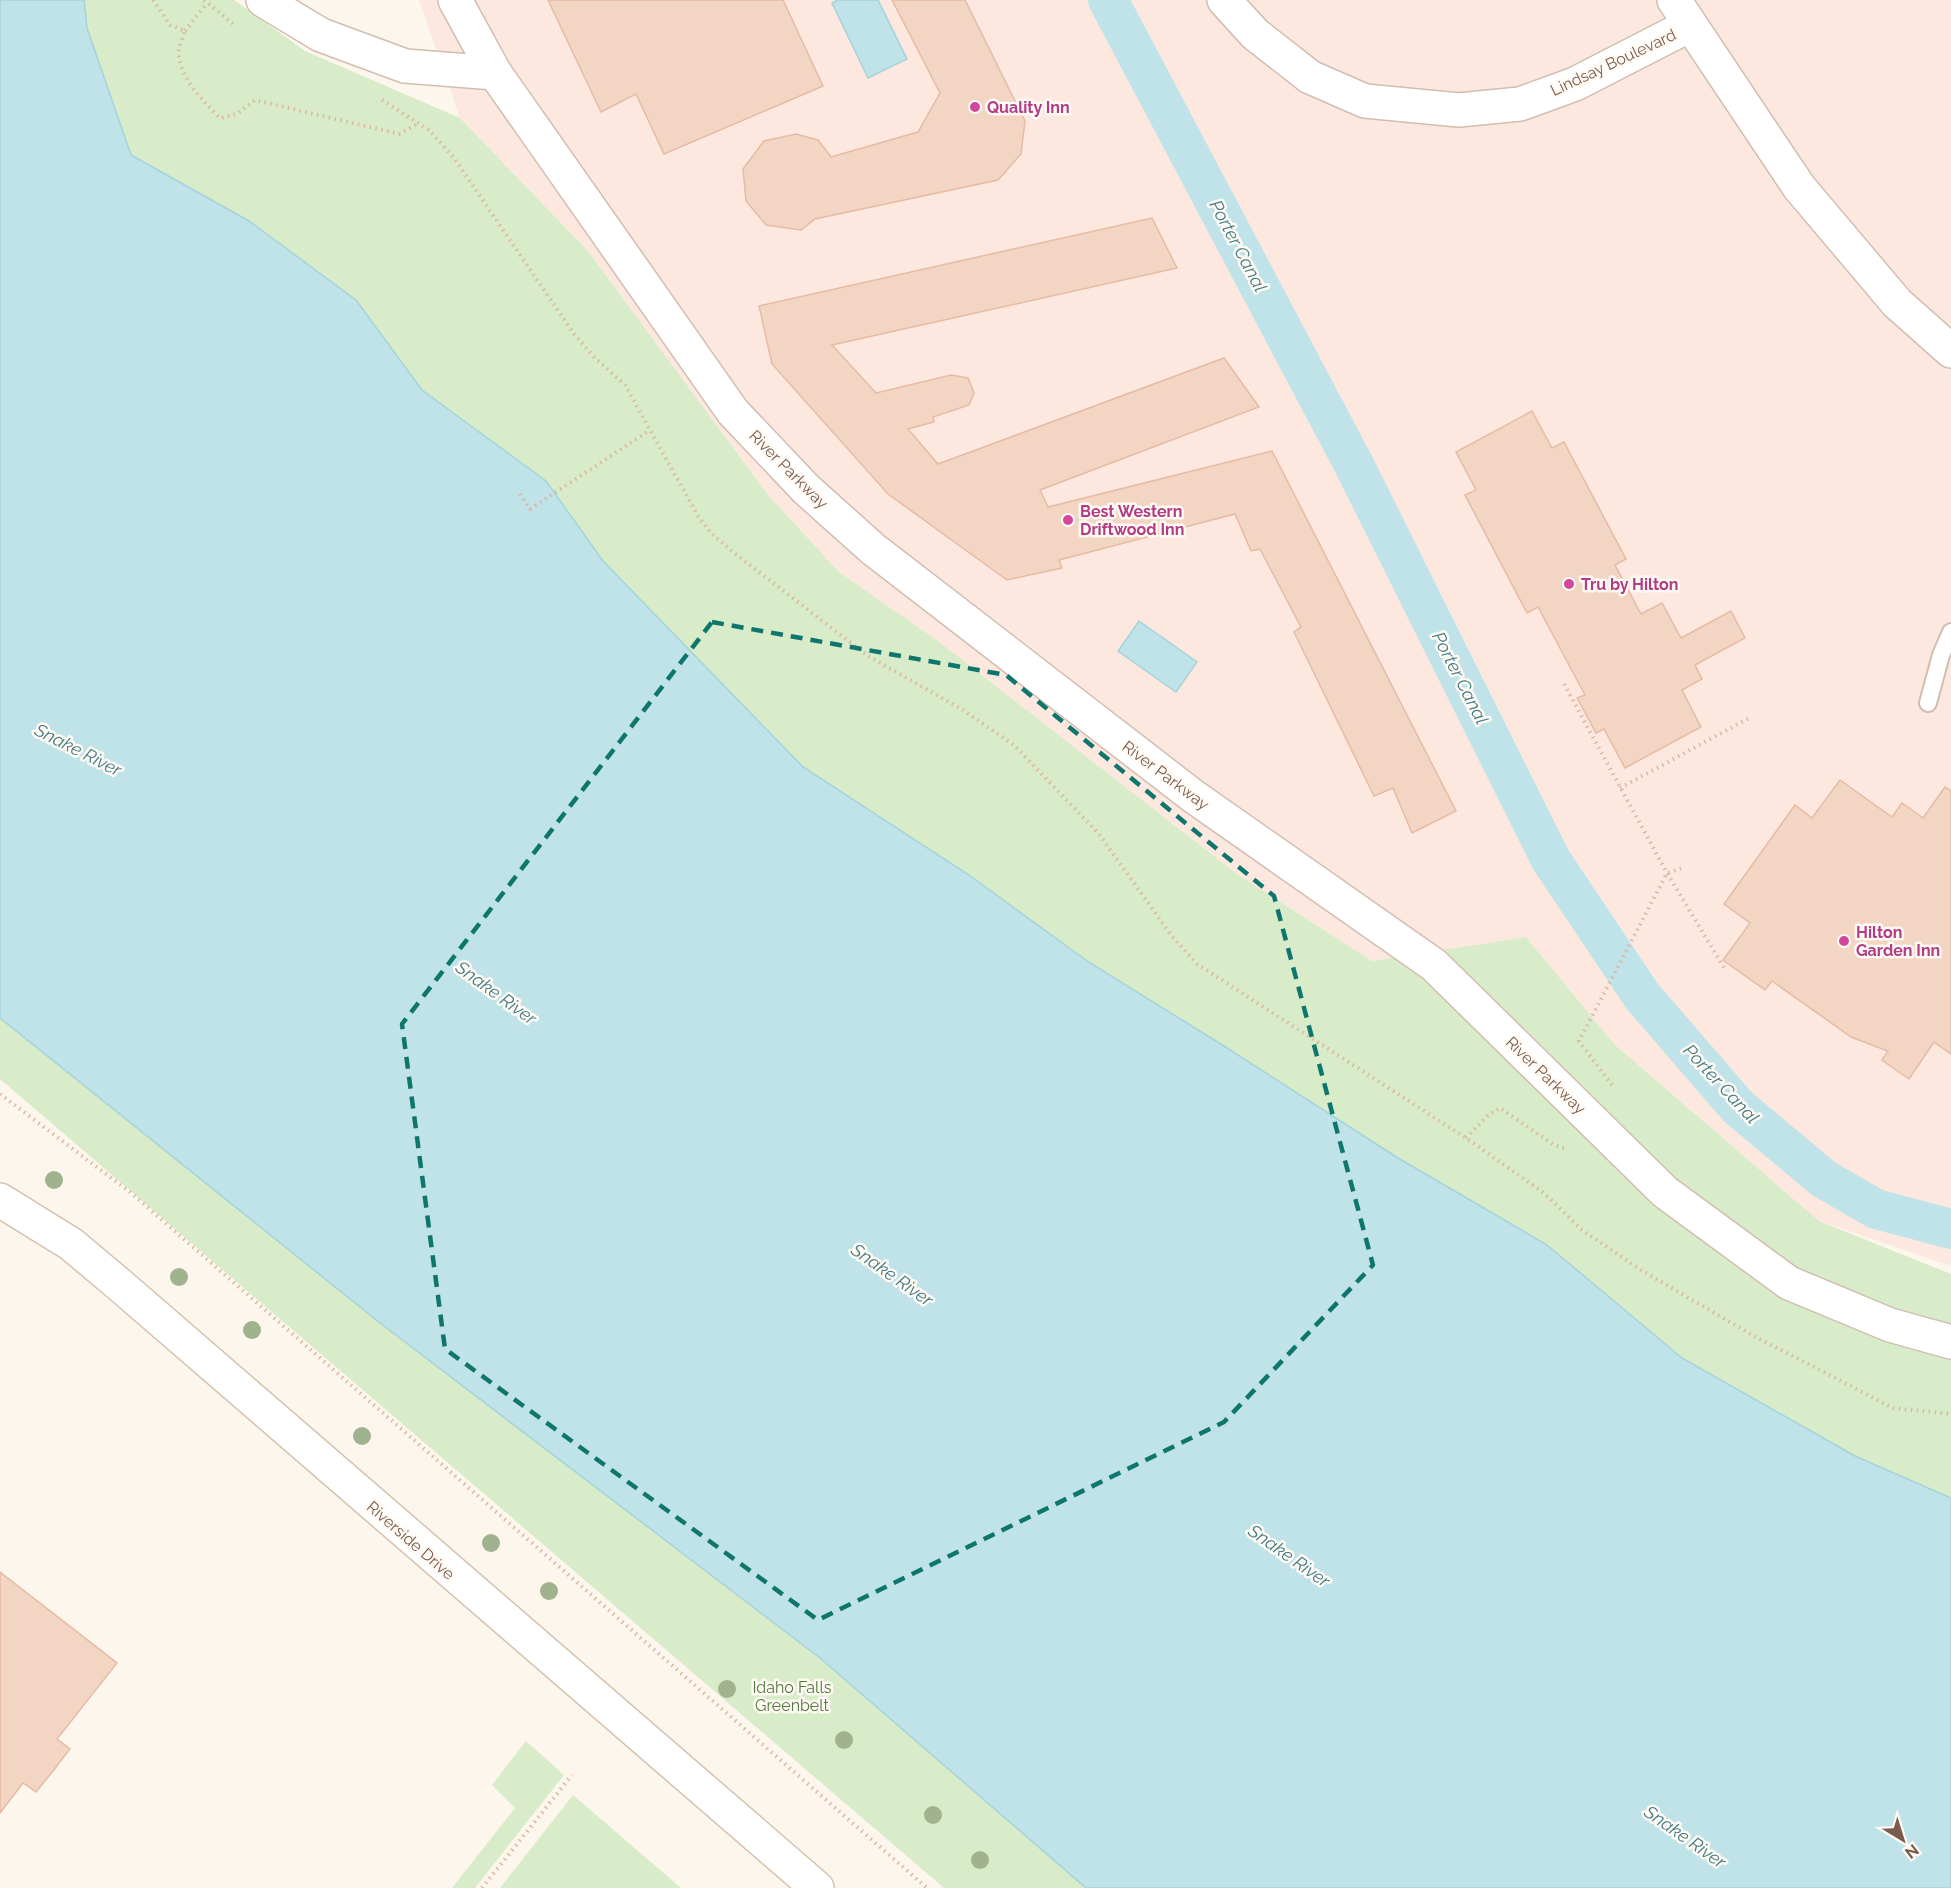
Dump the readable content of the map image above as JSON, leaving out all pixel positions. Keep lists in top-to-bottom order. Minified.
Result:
{"streets":{"street":["Lindsay Boulevard","River Parkway","Riverside Drive"]},"water":["Porter Canal","Snake River"],"parks":["Idaho Falls Greenbelt"],"places":["Quality Inn","Best Western Driftwood Inn","Tru by Hilton","Hilton Garden Inn"],"north":"bottom right"}
